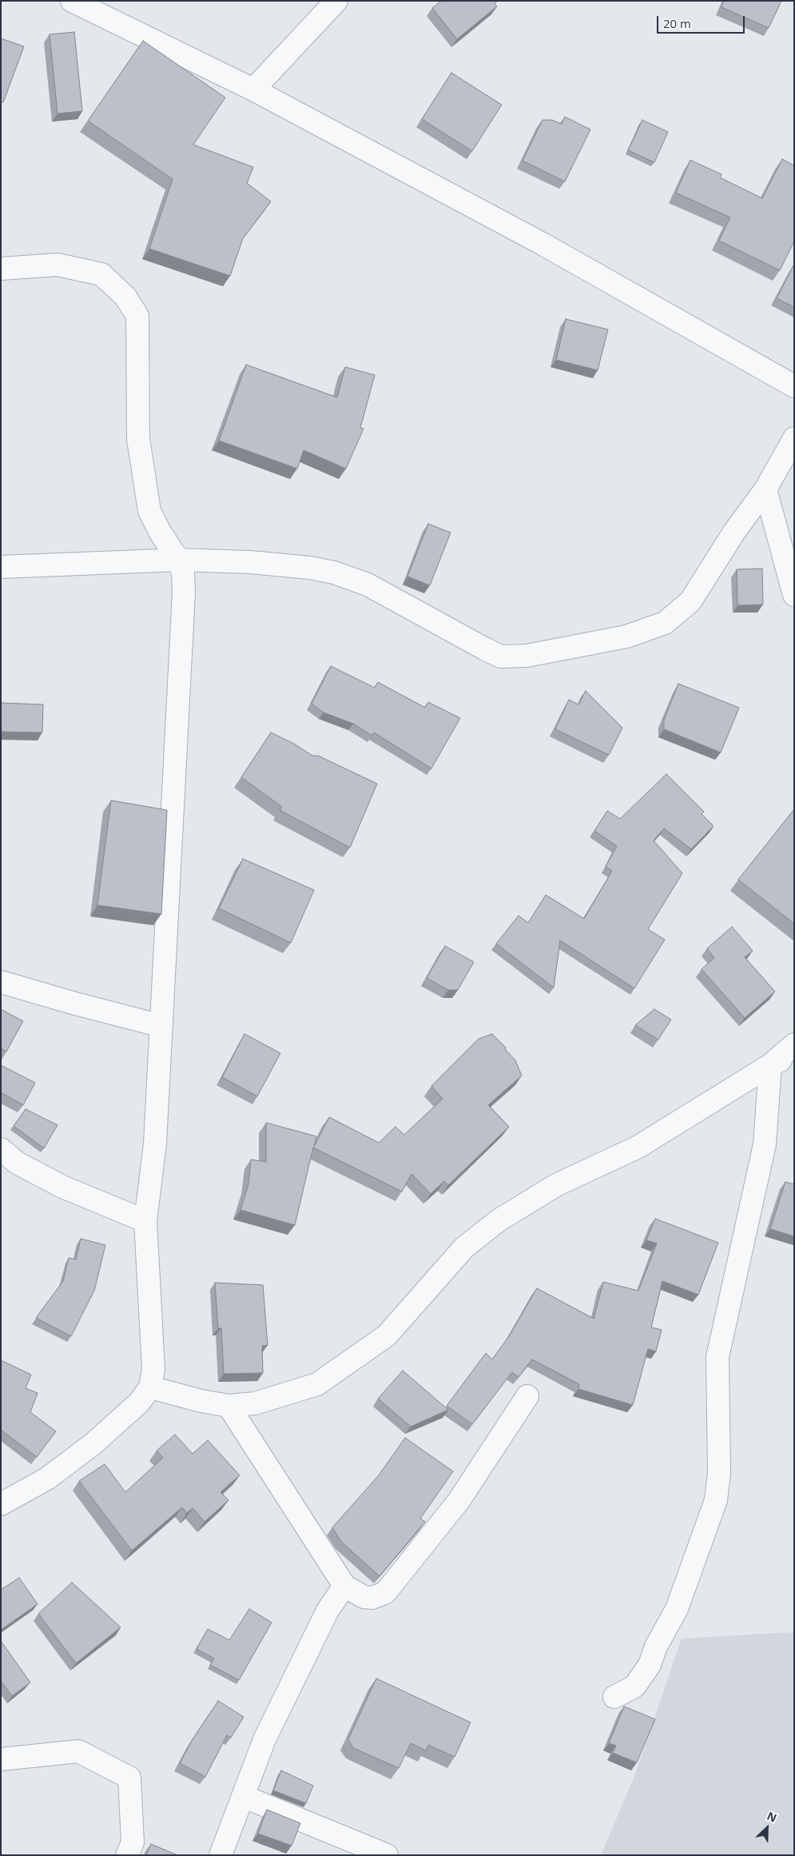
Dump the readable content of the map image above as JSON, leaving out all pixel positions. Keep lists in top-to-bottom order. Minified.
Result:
{"scale_bar":"20 m","north":"top right"}
